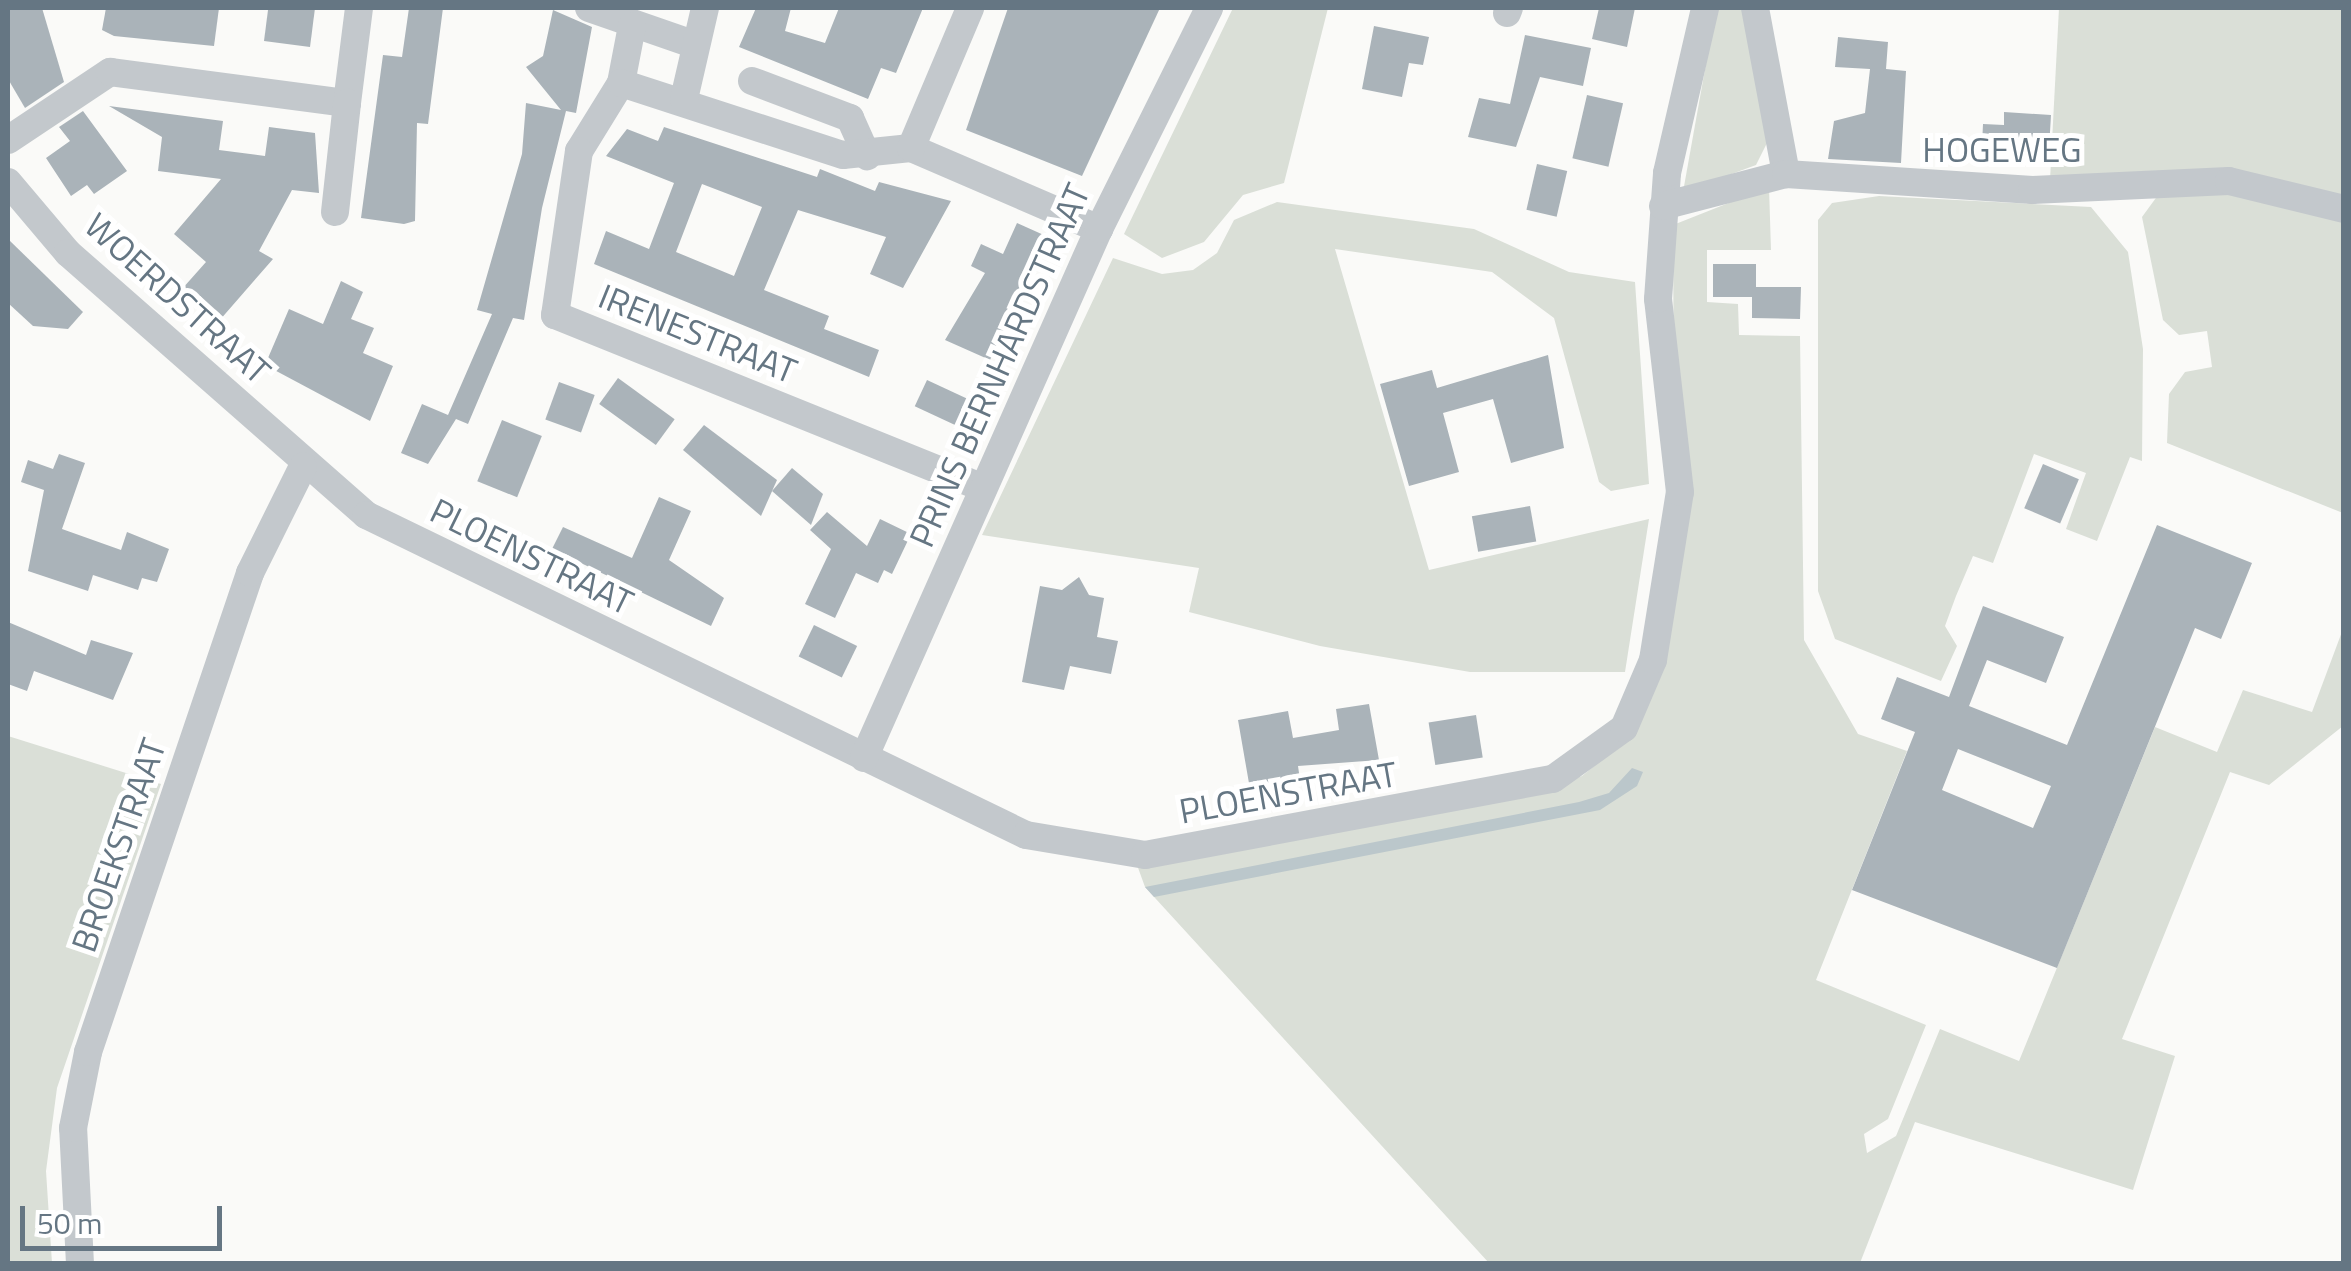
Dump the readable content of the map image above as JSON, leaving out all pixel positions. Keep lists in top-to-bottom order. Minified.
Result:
{"streets":{"street":["HOGEWEG","WOERDSTRAAT","IRENESTRAAT","PRINS BERNHARDSTRAAT","PLOENSTRAAT","BROEKSTRAAT"]},"crossings":[["HOGEWEG","PLOENSTRAAT"],["WOERDSTRAAT","PLOENSTRAAT"],["WOERDSTRAAT","BROEKSTRAAT"],["IRENESTRAAT","PRINS BERNHARDSTRAAT"],["PRINS BERNHARDSTRAAT","PLOENSTRAAT"],["PLOENSTRAAT","BROEKSTRAAT"]],"scale_bar":"50 m"}
